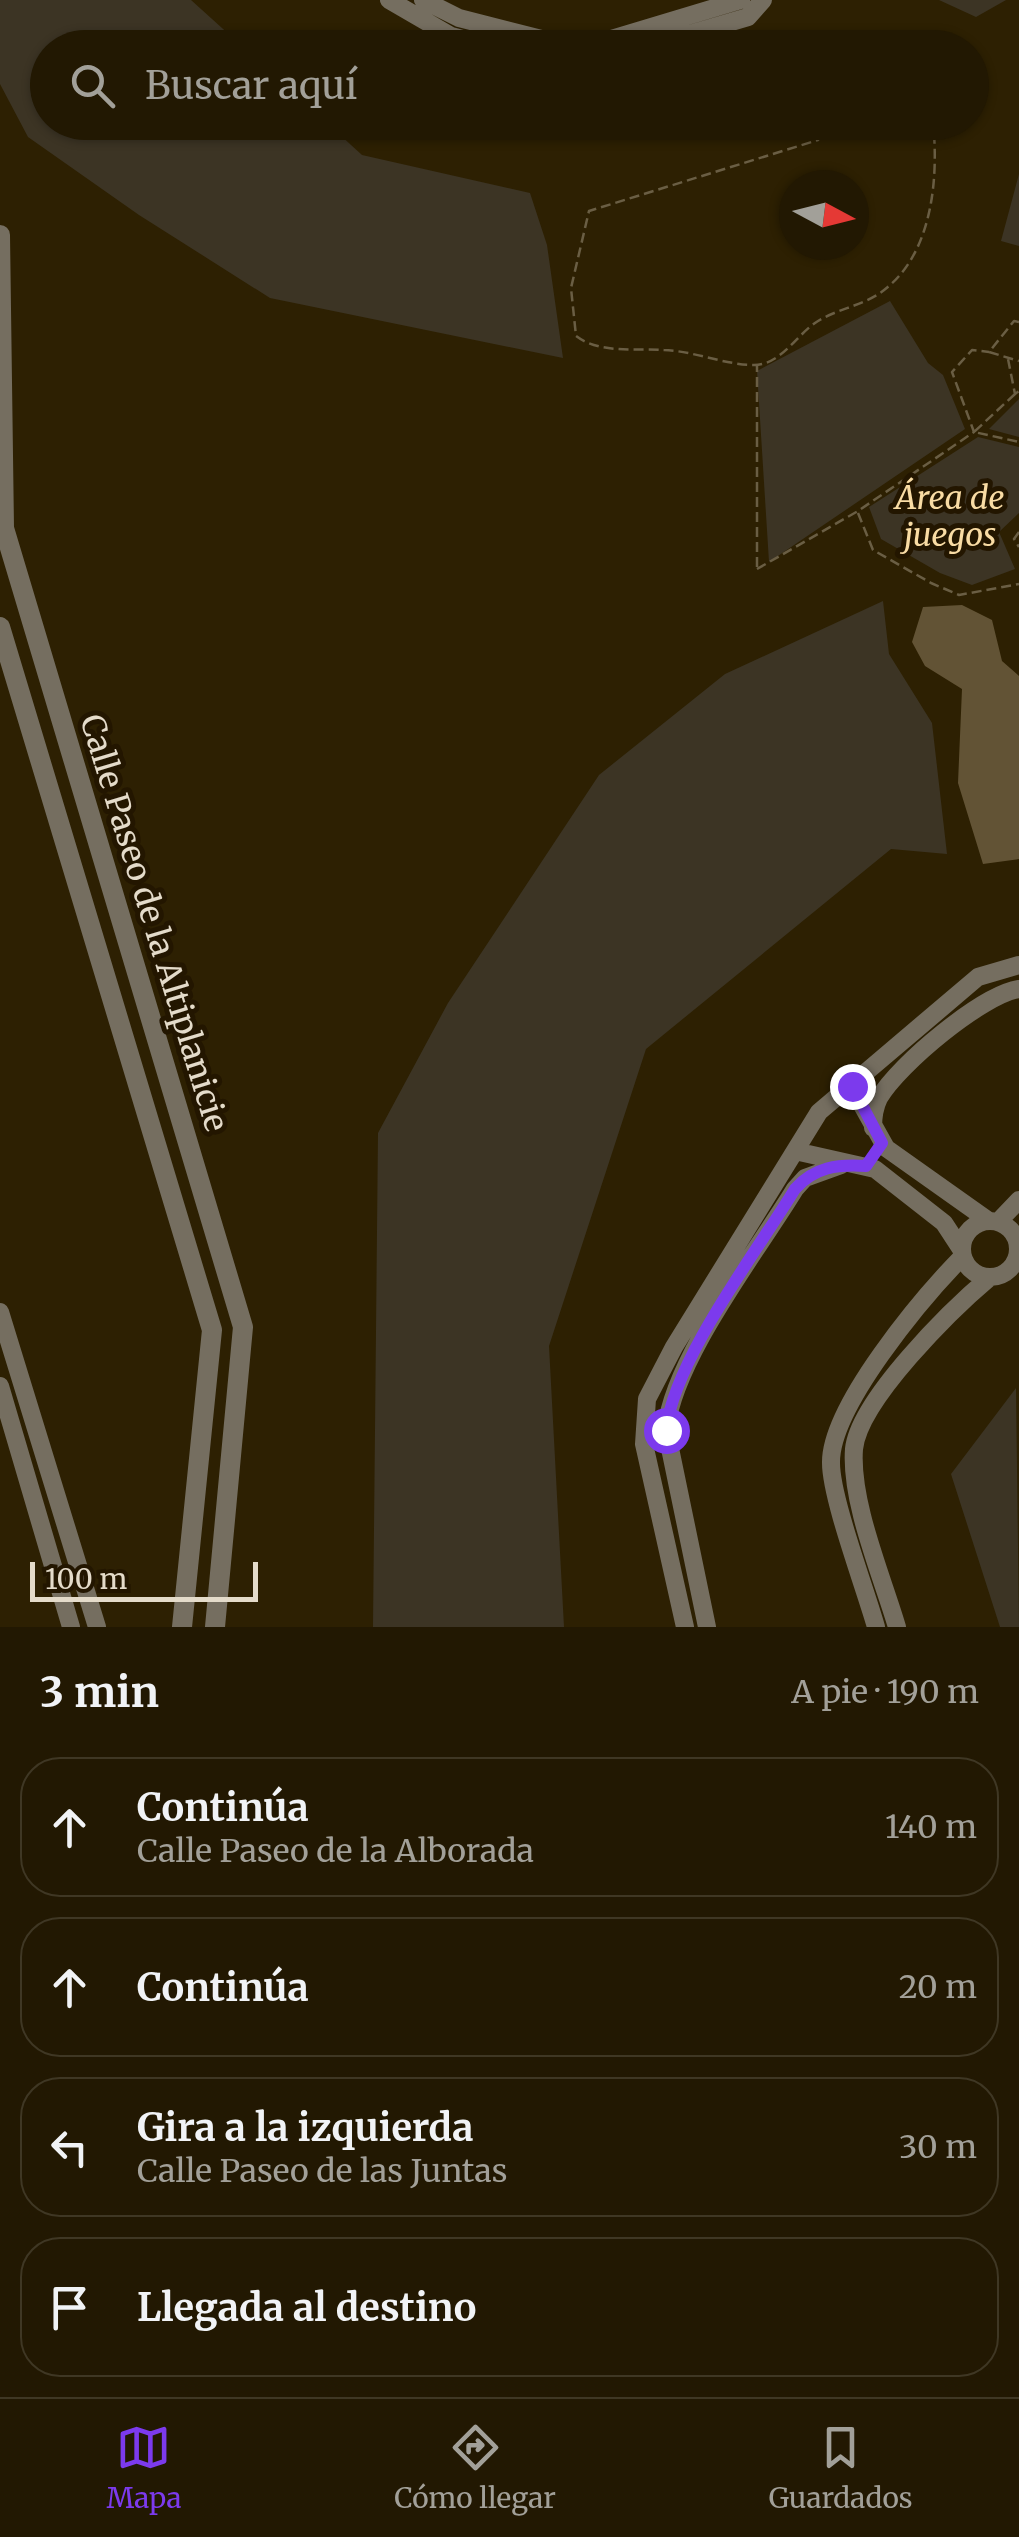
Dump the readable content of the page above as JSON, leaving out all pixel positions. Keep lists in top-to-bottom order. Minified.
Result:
{"streets":{"street":["Calle Paseo de la Altiplanicie"]},"parks":["Área de juegos"],"scale_bar":"100 m","north":"right","page":{"search":"Buscar aquí","scale":"100 m","heading":["3 min","A pie · 190 m"],"list":[["Continúa","Calle Paseo de la Alborada","140 m"],["Continúa","20 m"],["Gira a la izquierda","Calle Paseo de las Juntas","30 m"],"Llegada al destino"],"nav":["Mapa","Cómo llegar","Guardados"]}}
